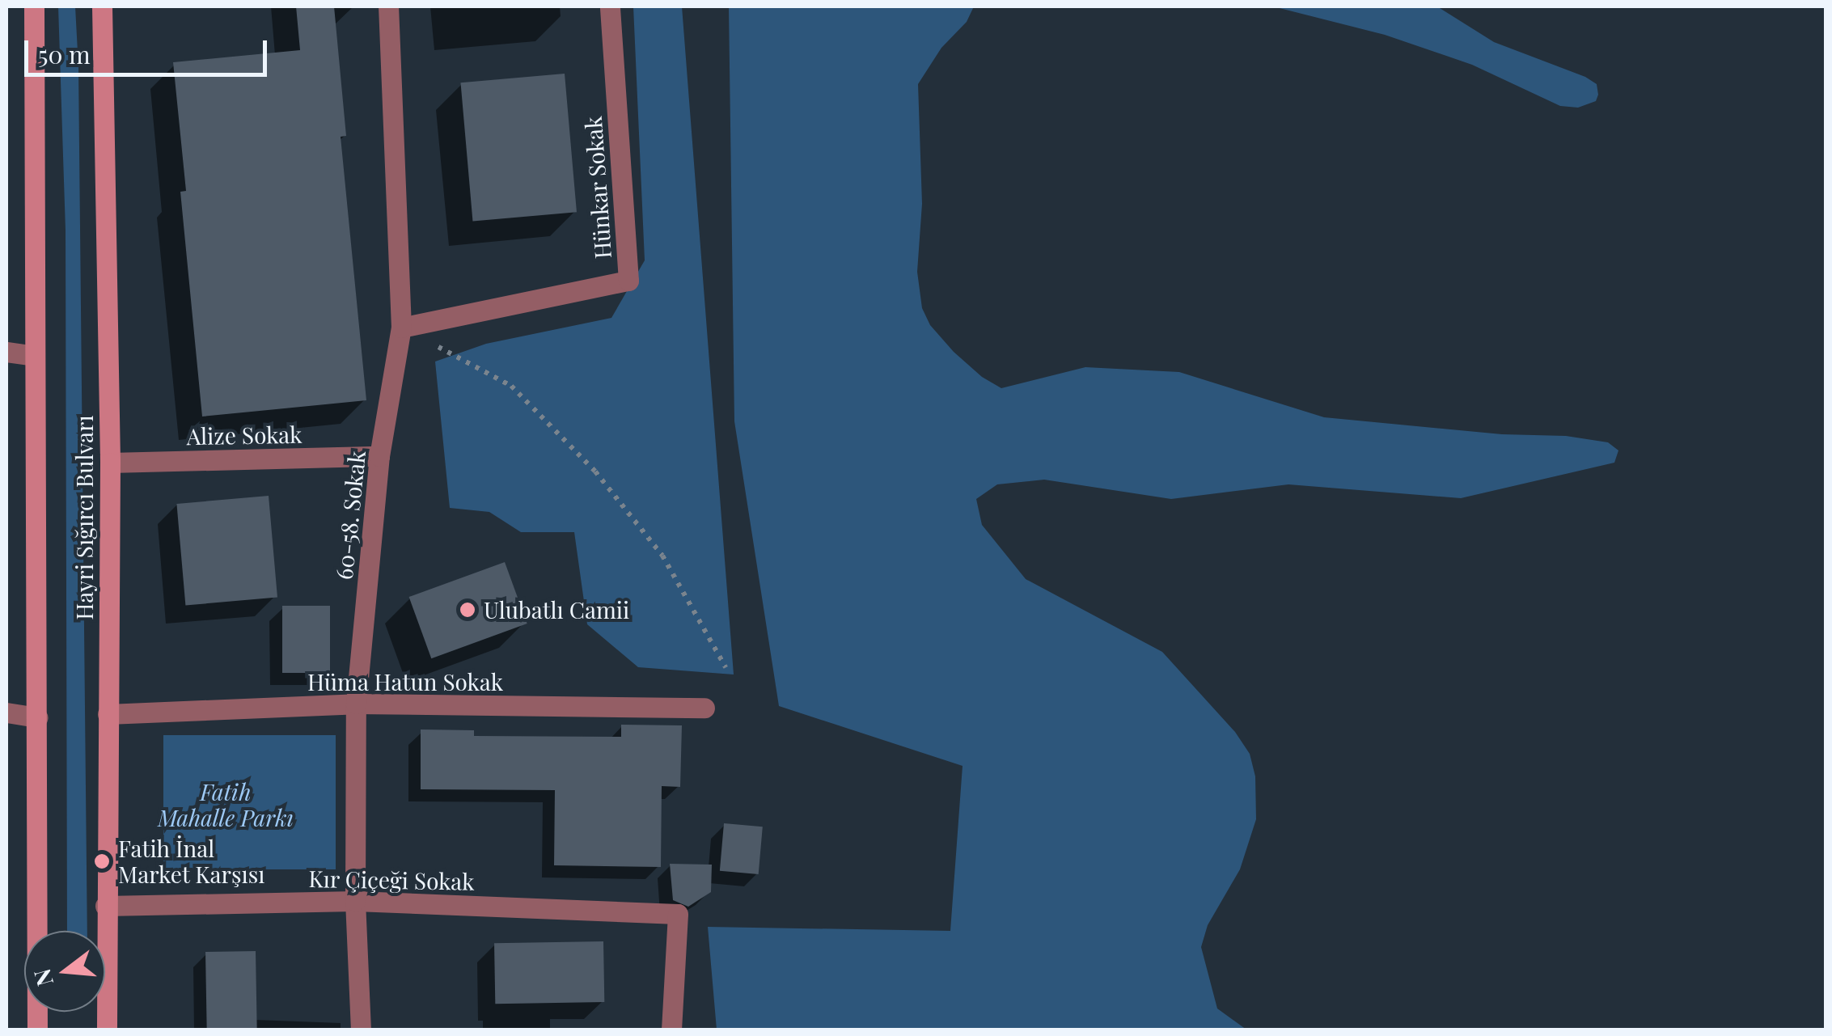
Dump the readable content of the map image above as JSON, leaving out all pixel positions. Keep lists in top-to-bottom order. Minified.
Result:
{"streets":{"street":["Hünkar Sokak","Alize Sokak","60-58. Sokak","Hayri Sığırcı Bulvarı","Hüma Hatun Sokak","Kır Çiçeği Sokak"]},"crossings":[["Hünkar Sokak","60-58. Sokak"],["Alize Sokak","60-58. Sokak"],["Alize Sokak","Hayri Sığırcı Bulvarı"],["60-58. Sokak","Hüma Hatun Sokak"],["60-58. Sokak","Kır Çiçeği Sokak"],["Hayri Sığırcı Bulvarı","Hüma Hatun Sokak"],["Hayri Sığırcı Bulvarı","Kır Çiçeği Sokak"]],"parks":["Fatih Mahalle Parkı"],"places":["Ulubatlı Camii","Fatih İnal Market Karşısı"],"scale_bar":"50 m","north":"left"}
